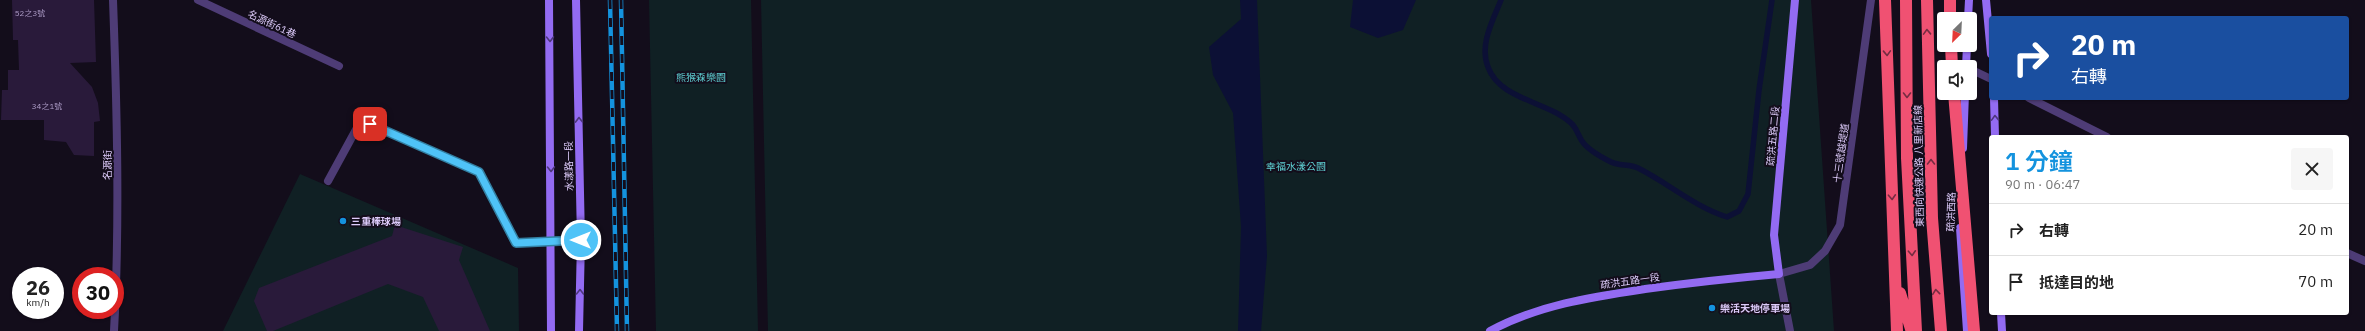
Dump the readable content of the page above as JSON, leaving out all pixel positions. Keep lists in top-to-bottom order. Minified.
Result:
{"streets":{"highway":["東西向快速公路 八里新店線"],"street":["名源街61巷","疏洪五路二段","十三號越堤道","名源街","水漾路一段","疏洪西路","疏洪五路一段"]},"crossings":[["疏洪五路二段","十三號越堤道"],["疏洪五路二段","疏洪五路一段"],["十三號越堤道","疏洪五路一段"]],"parks":["熊猴森樂園","幸福水漾公園"],"places":["三重棒球場","樂活天地停車場"],"house_numbers":["52之3號","34之1號"],"north":"bottom left","page":{"turn":["20 m","右轉"],"heading":["1 分鐘","90 m · 06:47"],"list":[{"name":"右轉","value":"20 m"},{"name":"抵達目的地","value":"70 m"}],"speed":"26 km/h","limit":"30"}}
